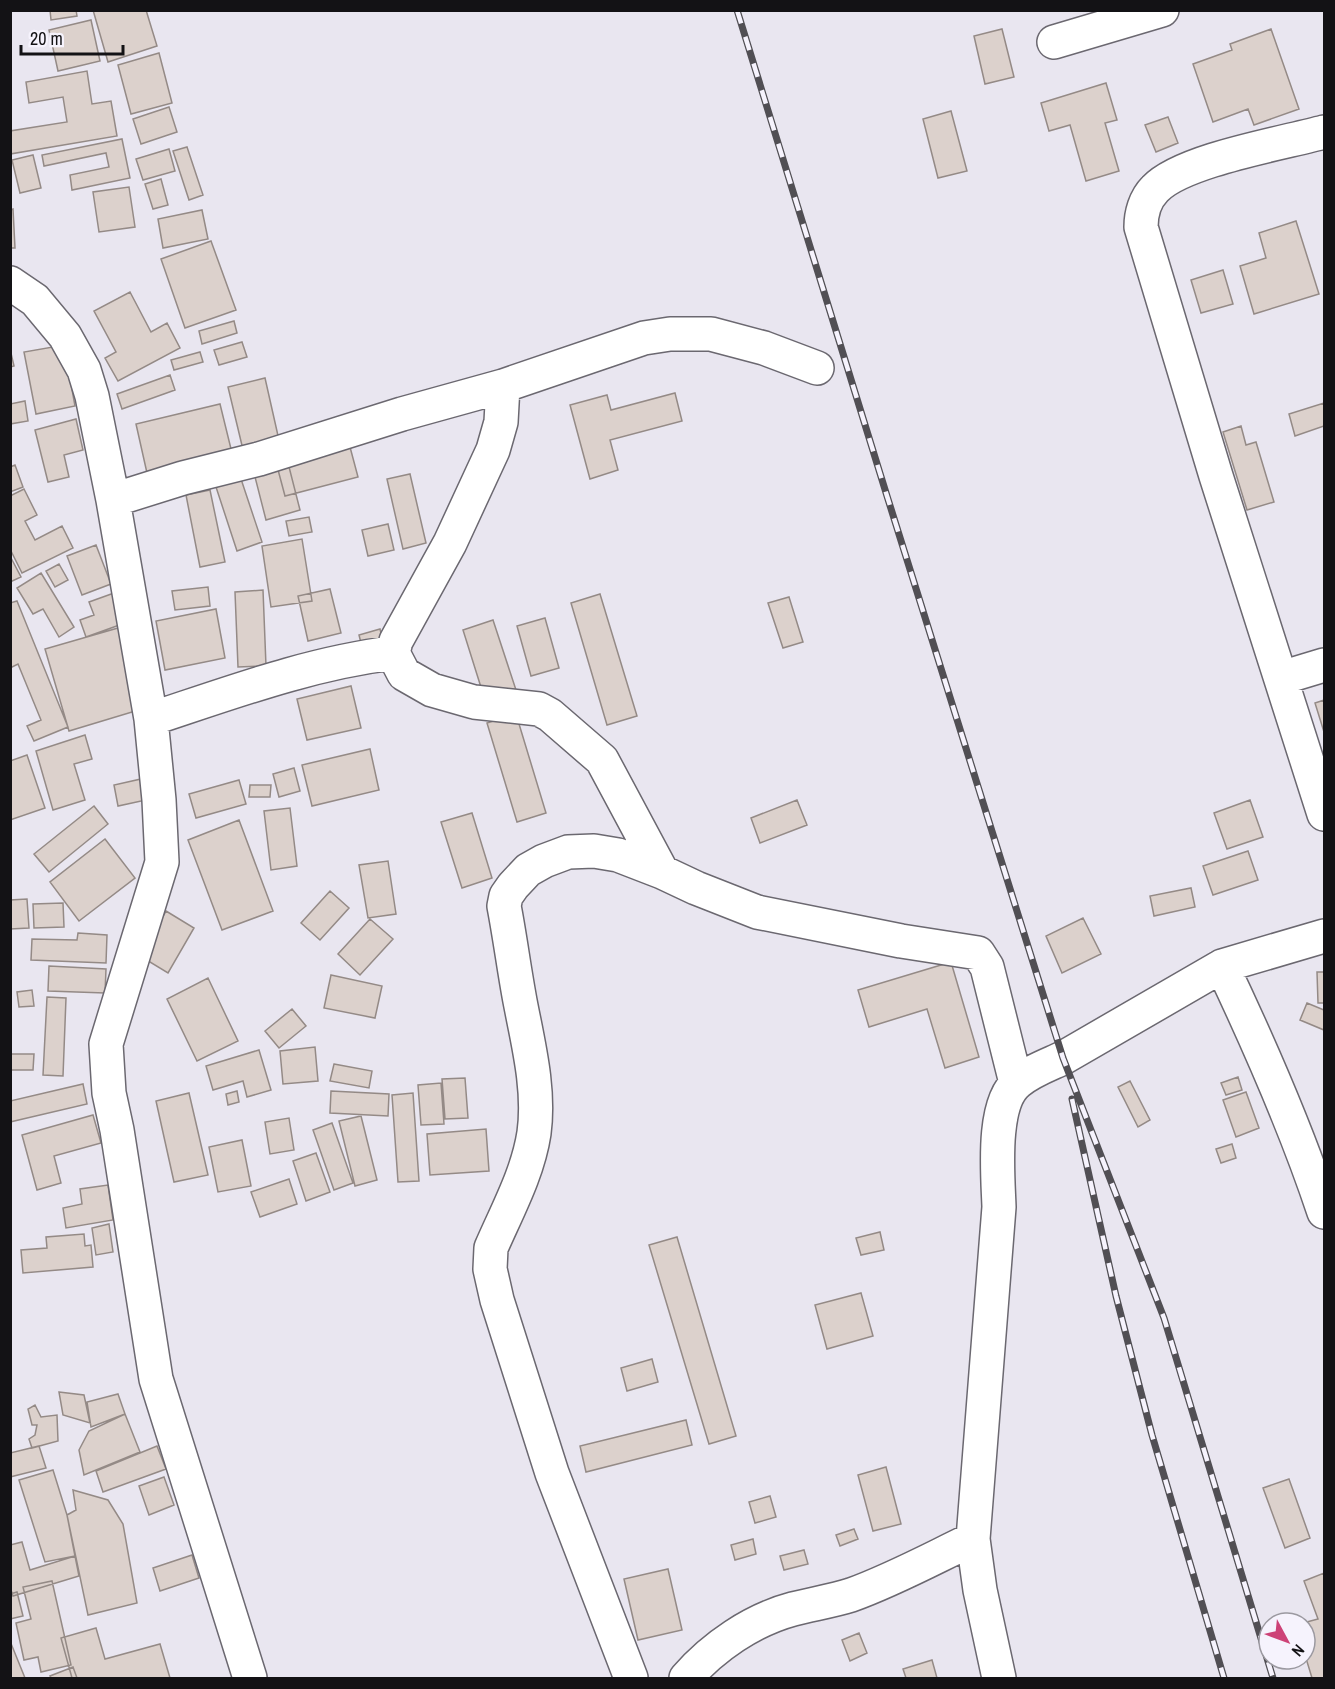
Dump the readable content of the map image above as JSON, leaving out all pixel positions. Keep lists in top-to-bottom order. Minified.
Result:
{"scale_bar":"20 m","north":"bottom right"}
